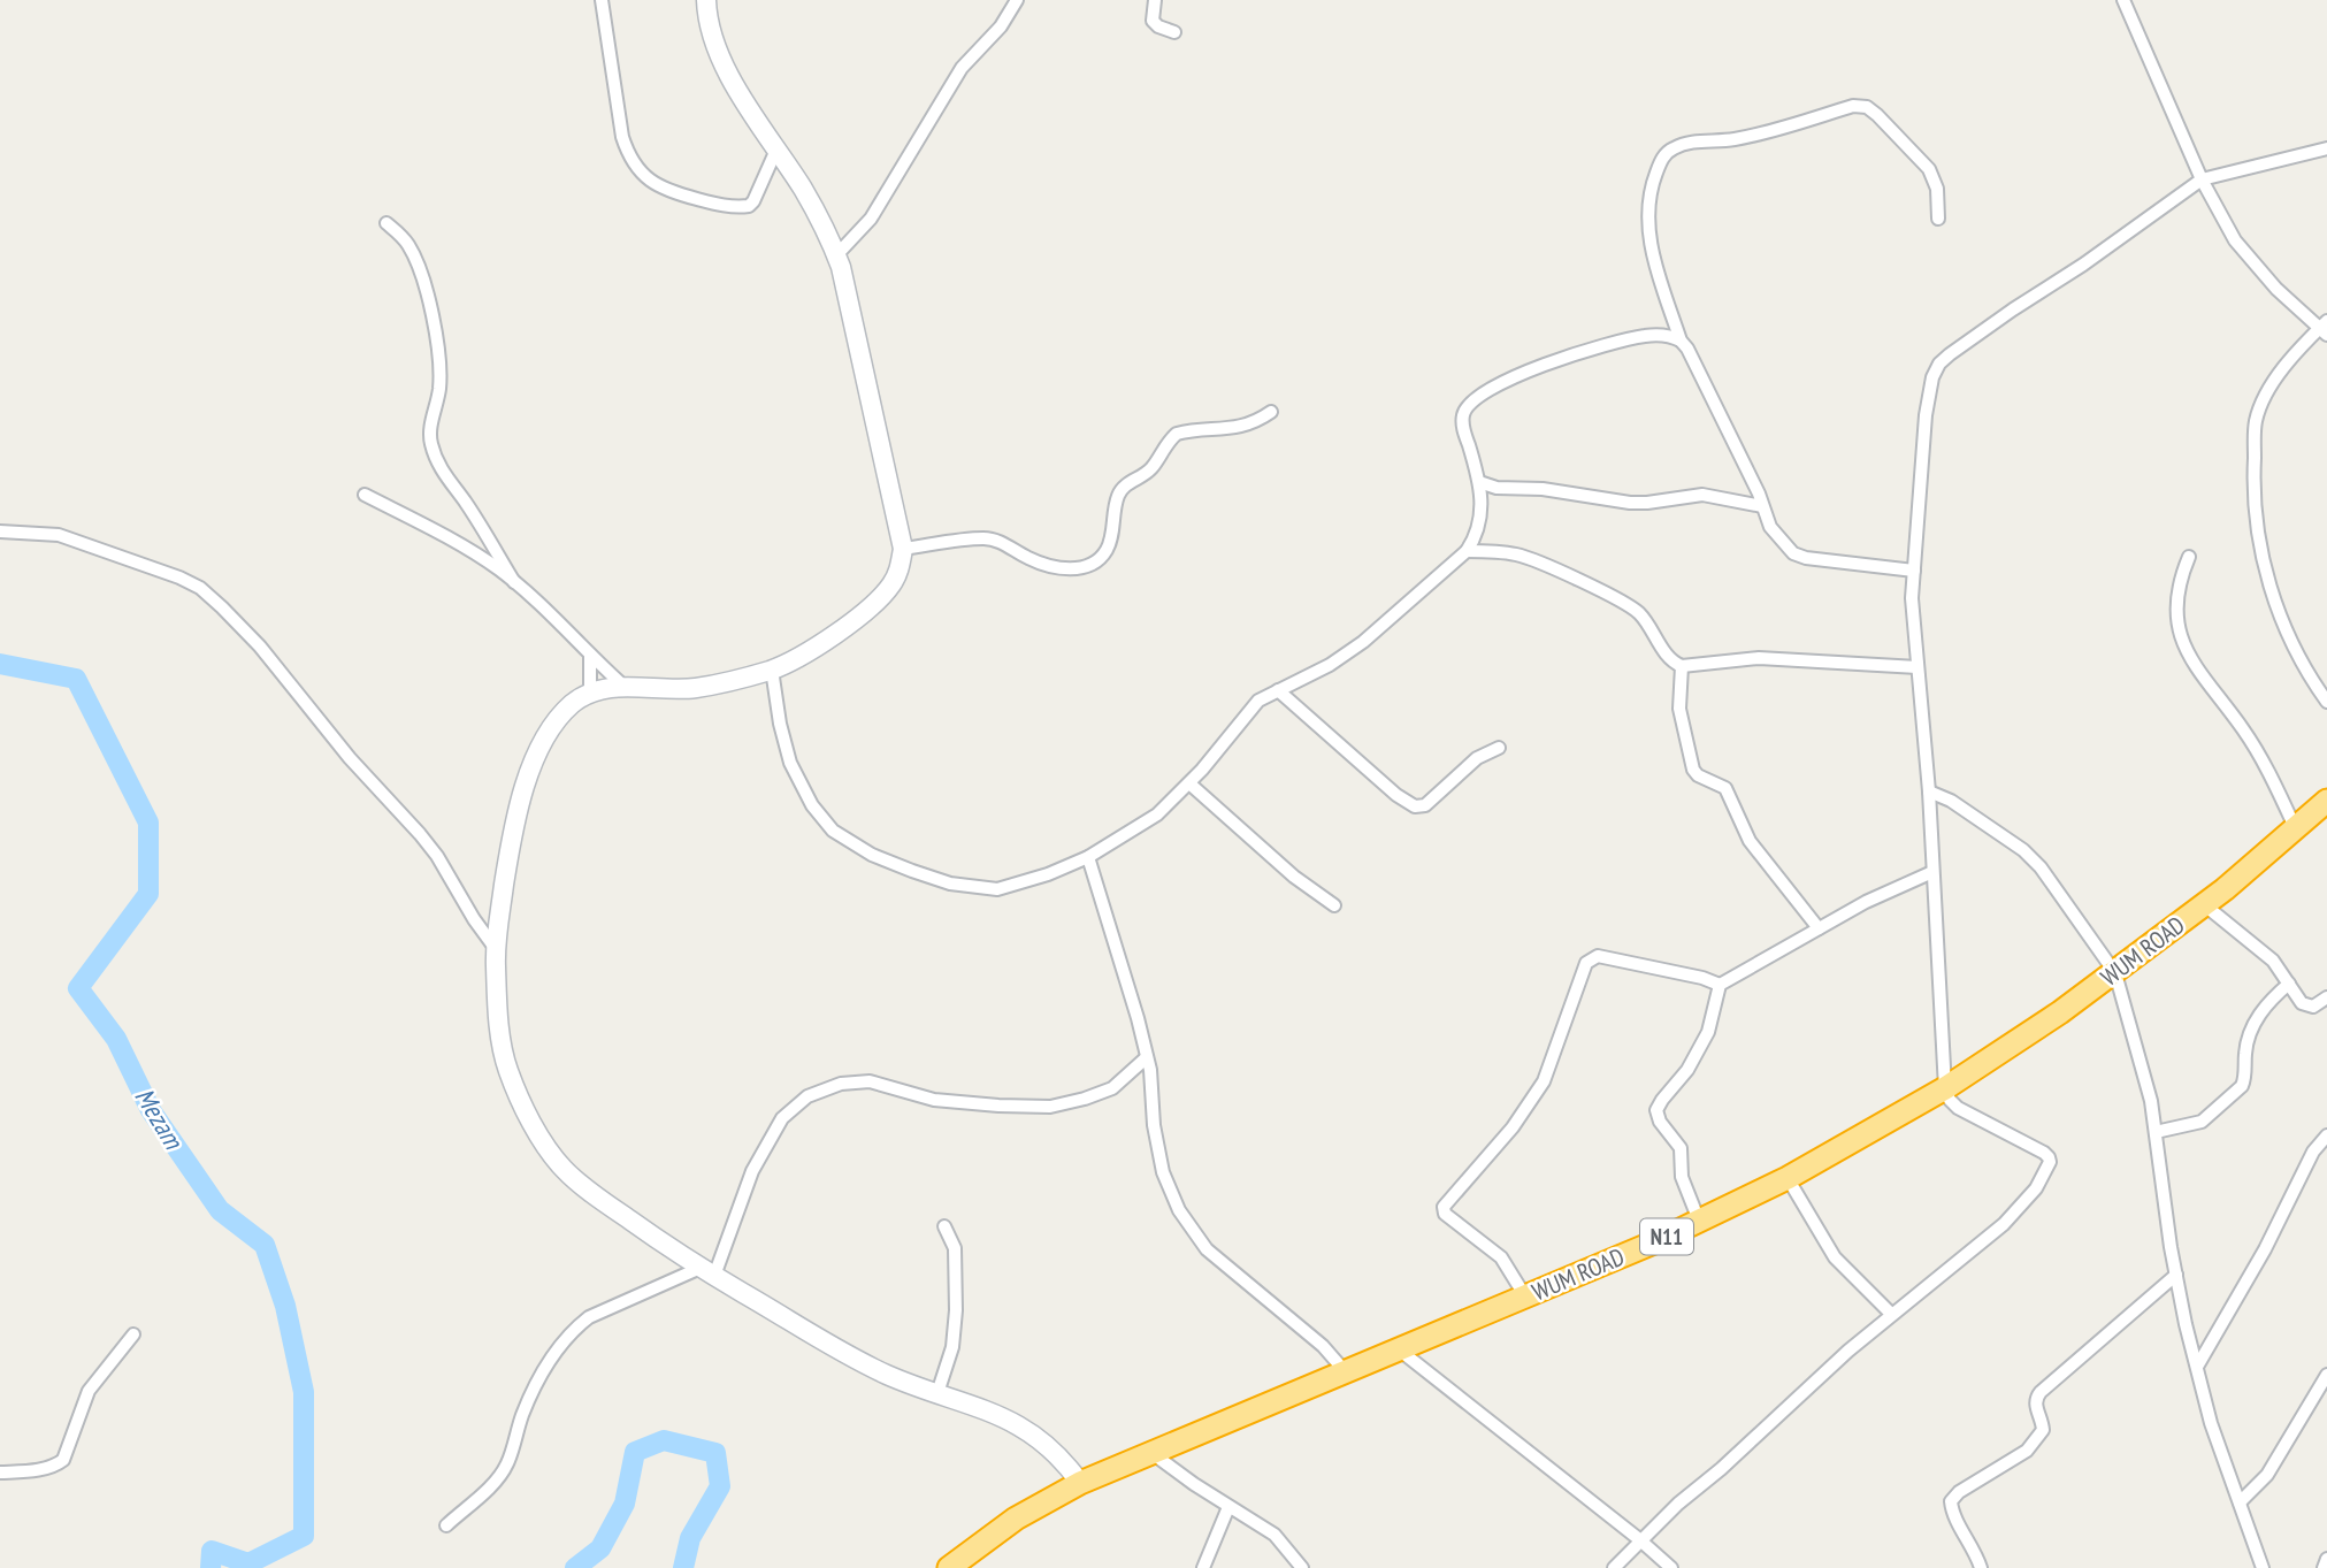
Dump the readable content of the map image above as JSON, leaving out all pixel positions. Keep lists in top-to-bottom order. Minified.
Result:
{"streets":{"highway":["WUM ROAD","N11"]},"water":["Mezam"]}
